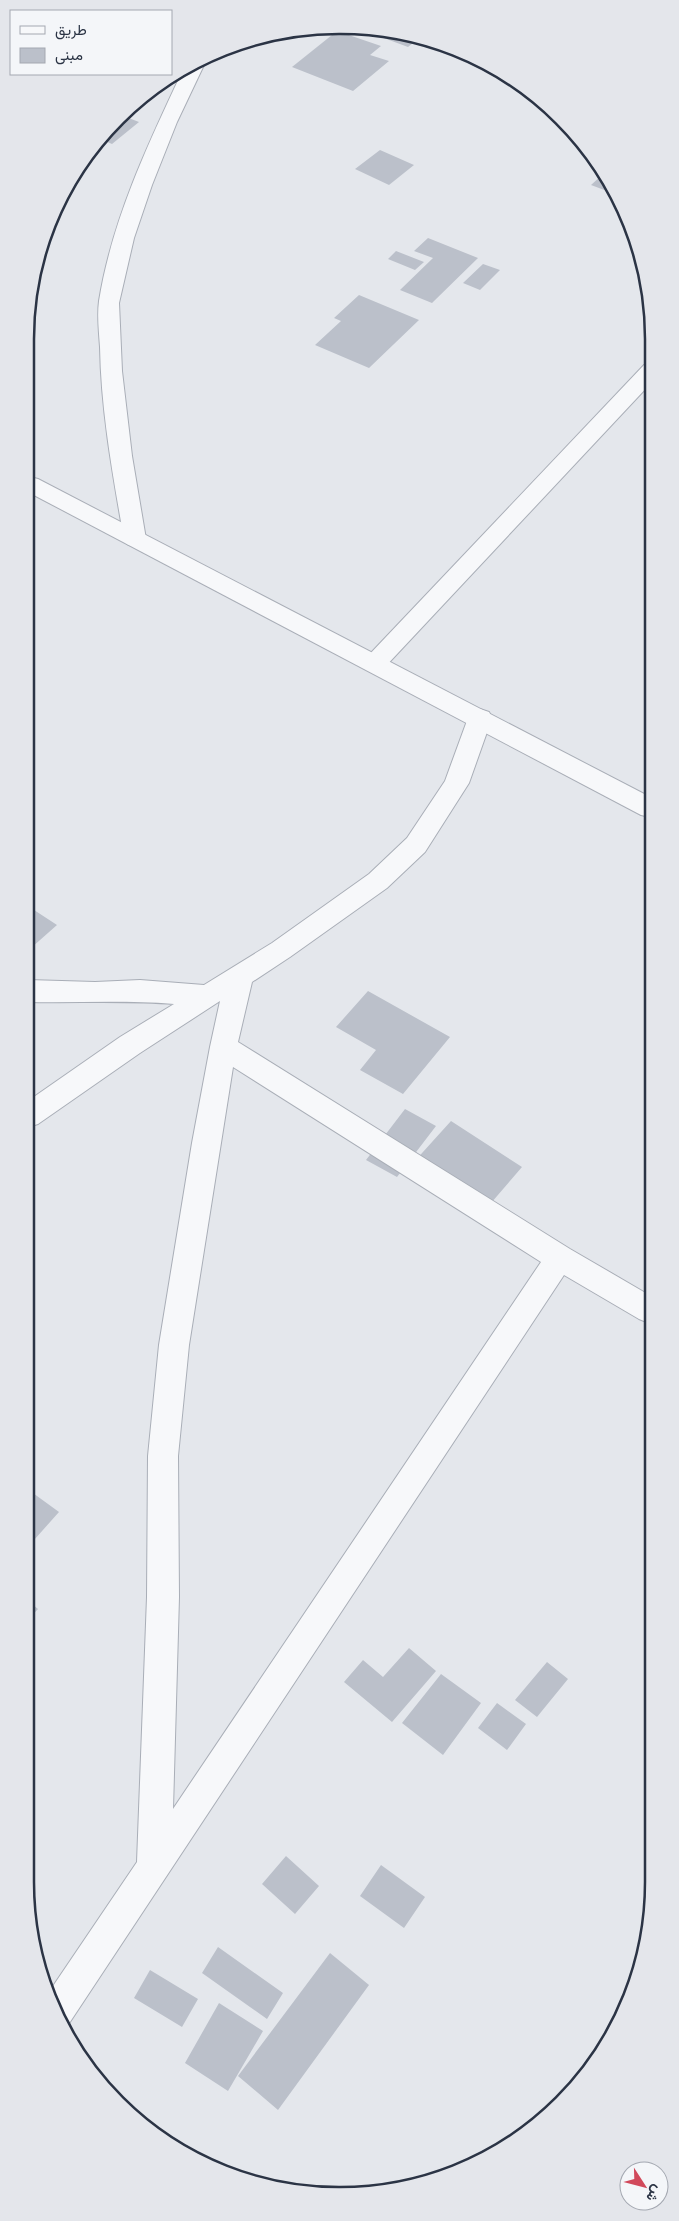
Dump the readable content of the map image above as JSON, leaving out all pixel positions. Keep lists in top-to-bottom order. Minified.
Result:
{"legend":["طريق","مبنى"],"north":"bottom right"}
